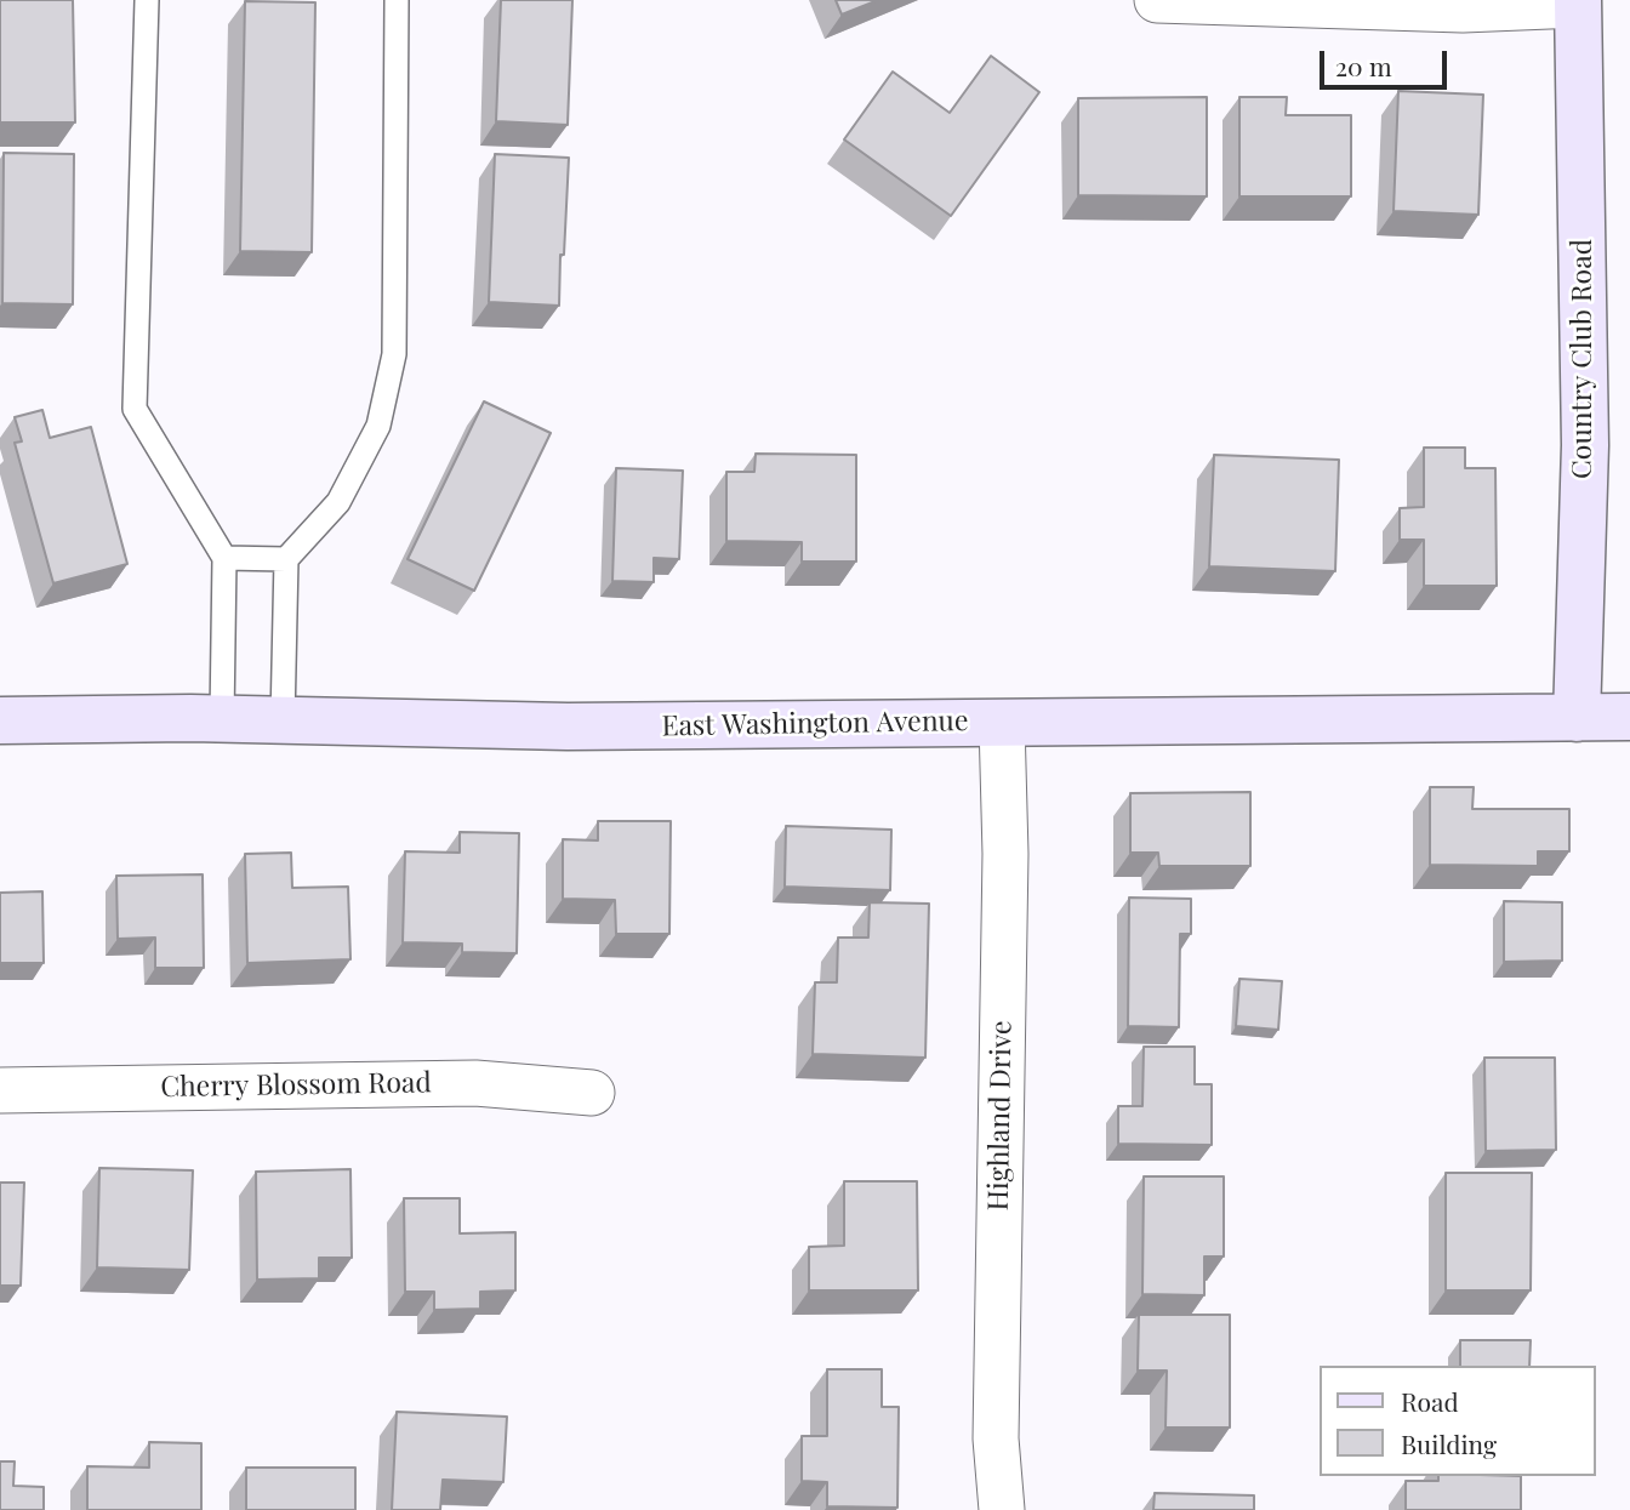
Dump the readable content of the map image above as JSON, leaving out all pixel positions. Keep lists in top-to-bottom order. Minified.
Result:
{"streets":{"street":["Country Club Road","East Washington Avenue","Cherry Blossom Road","Highland Drive"]},"crossings":[["Country Club Road","East Washington Avenue"],["East Washington Avenue","Highland Drive"]],"legend":["Road","Building"],"scale_bar":"20 m"}
